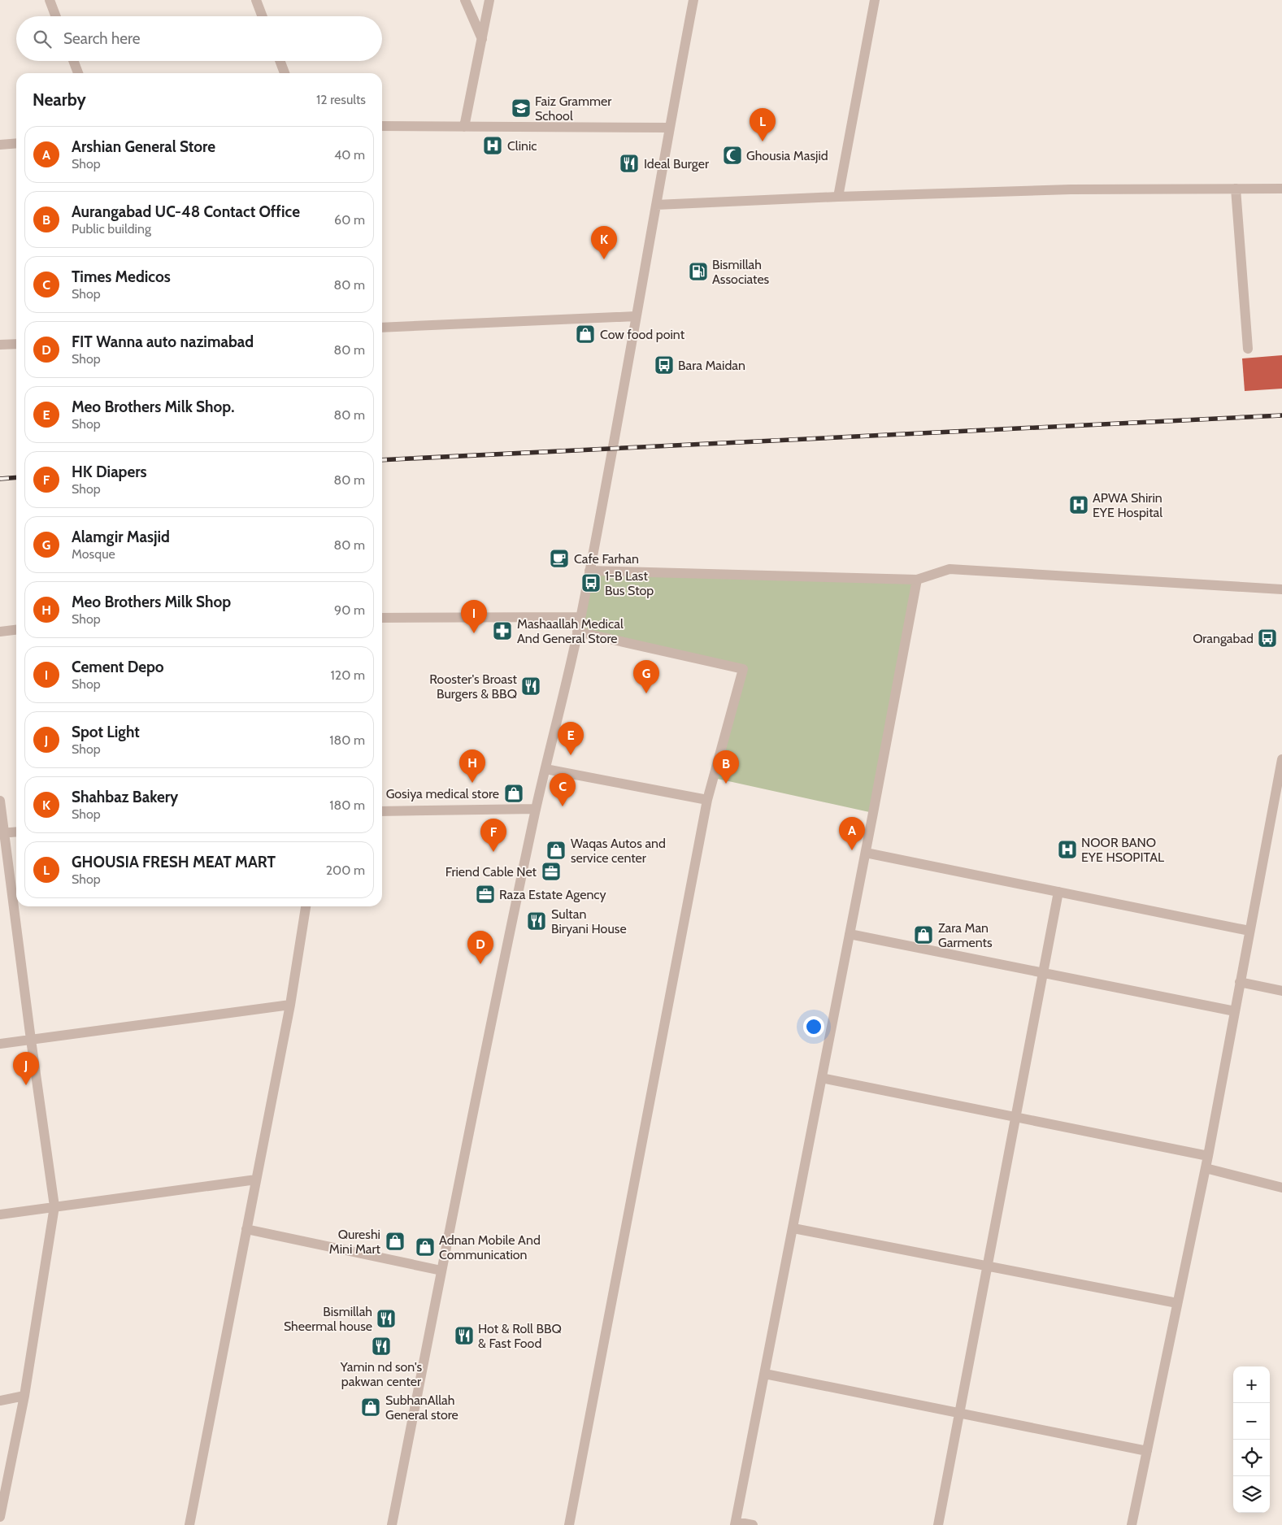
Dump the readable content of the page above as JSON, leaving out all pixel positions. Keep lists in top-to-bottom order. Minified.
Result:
{"places":{"school or university":["Faiz Grammer School"],"hospital":["Clinic","APWA Shirin EYE Hospital","NOOR BANO EYE HSOPITAL"],"mosque":["Ghousia Masjid"],"restaurant":["Ideal Burger","Rooster's Broast Burgers & BBQ","Sultan Biryani House","Bismillah Sheermal house","Hot & Roll BBQ & Fast Food","Yamin nd son's pakwan center"],"fuel station":["Bismillah Associates"],"shop":["Cow food point","Gosiya medical store","Waqas Autos and service center","Zara Man Garments","Qureshi Mini Mart","Adnan Mobile And Communication","SubhanAllah General store"],"bus stop":["Bara Maidan","1-B Last Bus Stop","Orangabad"],"cafe":["Cafe Farhan"],"pharmacy":["Mashaallah Medical And General Store"],"office":["Friend Cable Net","Raza Estate Agency"]},"page":{"search":"Search here","heading":["Nearby","12 results"],"pins":["L","K","I","G","E","H","B","C","A","F","D","J"],"list":[{"mark":"A","name":"Arshian General Store","note":"Shop","value":"40 m"},{"mark":"B","name":"Aurangabad UC-48 Contact Office","note":"Public building","value":"60 m"},{"mark":"C","name":"Times Medicos","note":"Shop","value":"80 m"},{"mark":"D","name":"FIT Wanna auto nazimabad","note":"Shop","value":"80 m"},{"mark":"E","name":"Meo Brothers Milk Shop.","note":"Shop","value":"80 m"},{"mark":"F","name":"HK Diapers","note":"Shop","value":"80 m"},{"mark":"G","name":"Alamgir Masjid","note":"Mosque","value":"80 m"},{"mark":"H","name":"Meo Brothers Milk Shop","note":"Shop","value":"90 m"},{"mark":"I","name":"Cement Depo","note":"Shop","value":"120 m"},{"mark":"J","name":"Spot Light","note":"Shop","value":"180 m"},{"mark":"K","name":"Shahbaz Bakery","note":"Shop","value":"180 m"},{"mark":"L","name":"GHOUSIA FRESH MEAT MART","note":"Shop","value":"200 m"}],"map_buttons":["+","−"]}}
